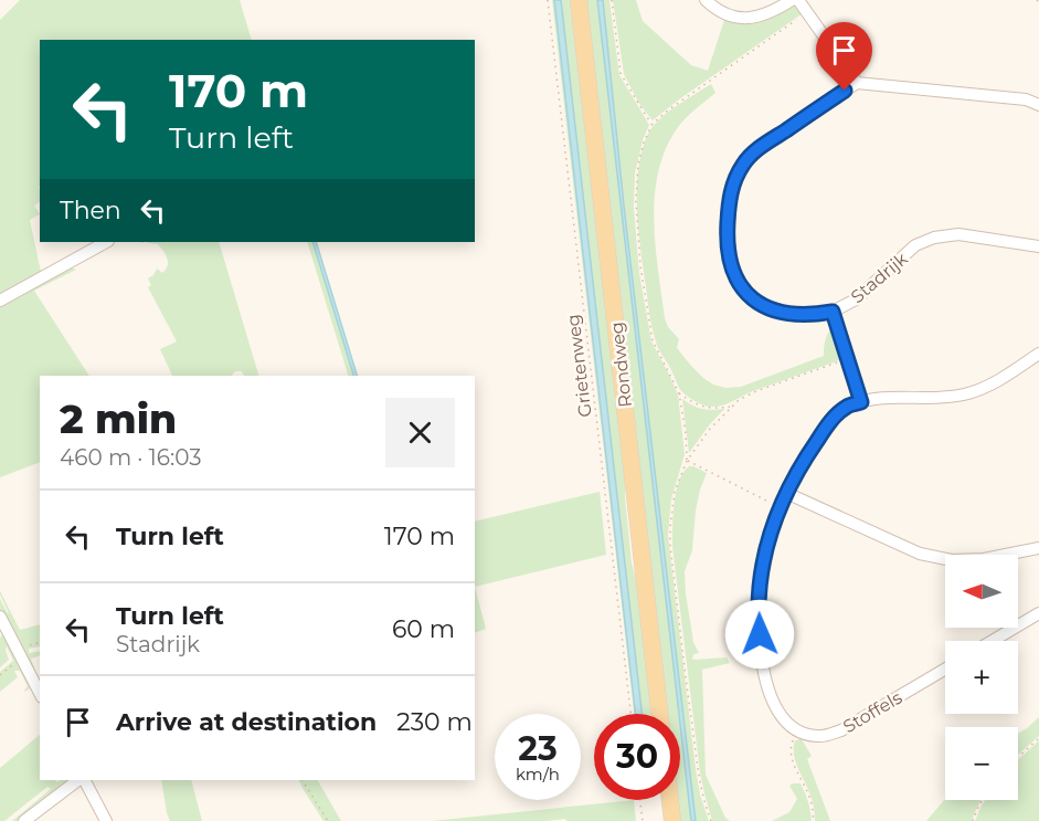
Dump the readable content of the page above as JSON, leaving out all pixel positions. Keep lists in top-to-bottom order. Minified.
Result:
{"streets":{"main road":["Rondweg"],"street":["Stadrijk","Stoffels"],"path":["Grietenweg"]},"north":"left","page":{"turn":["170 m","Turn left"],"then":"Then","heading":["2 min","460 m · 16:03"],"list":[{"name":"Turn left","value":"170 m"},{"name":"Turn left","note":"Stadrijk","value":"60 m"},{"name":"Arrive at destination","value":"230 m"}],"map_buttons":["+","−"],"speed":"23 km/h","limit":"30"}}
